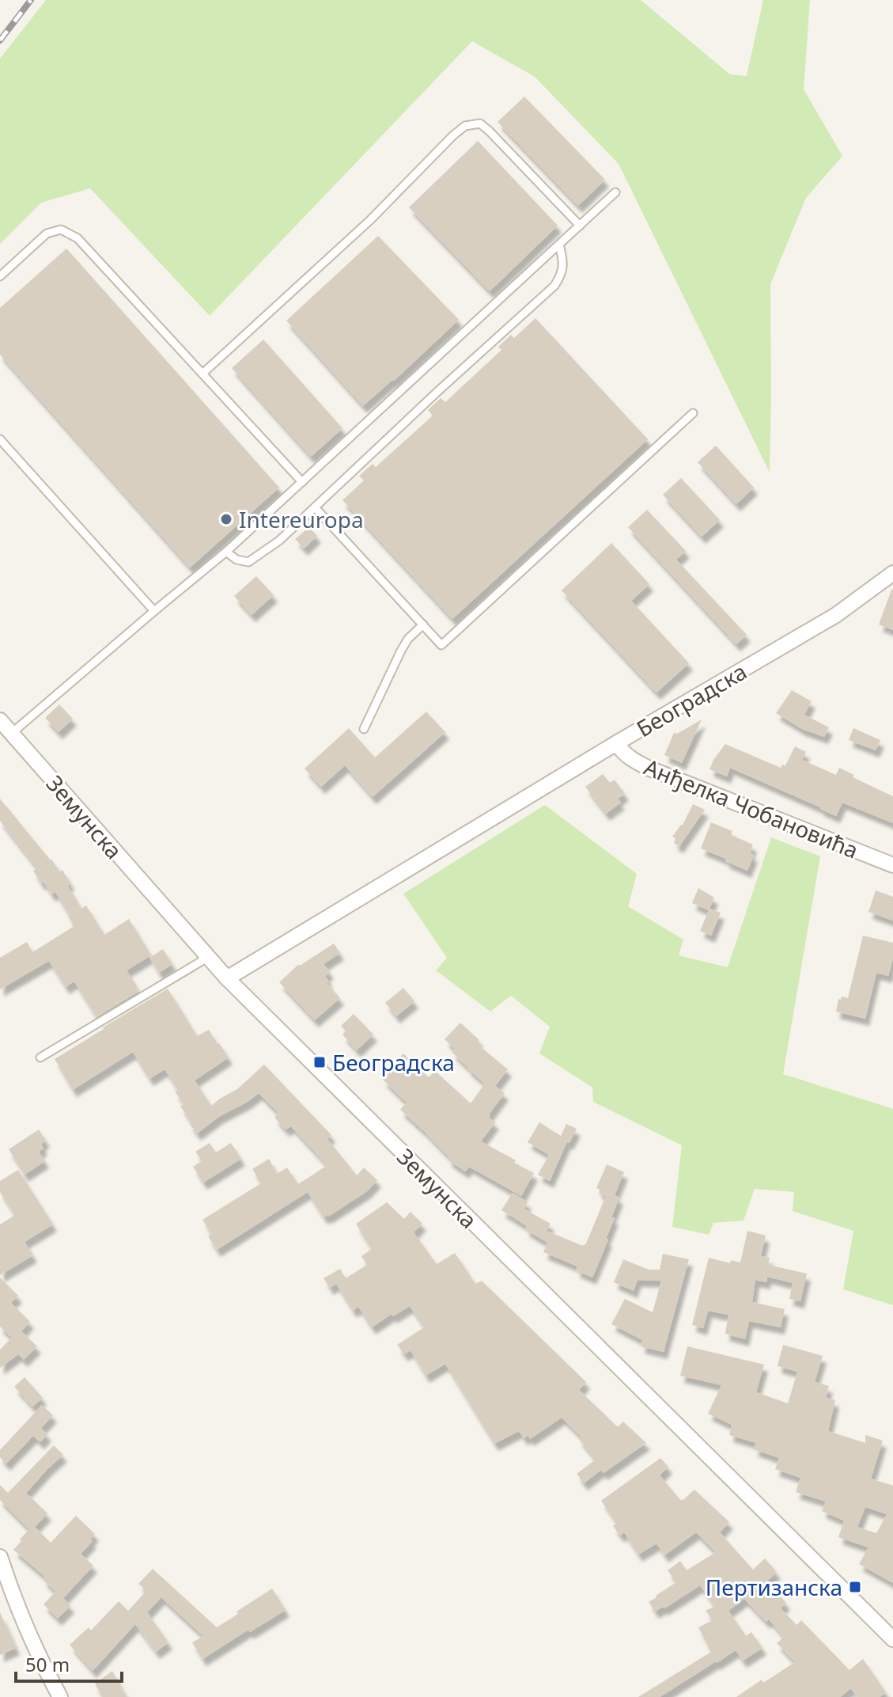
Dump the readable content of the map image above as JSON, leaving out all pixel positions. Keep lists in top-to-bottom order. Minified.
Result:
{"streets":{"street":["Београдска","Анђелка Чобановића","Земунска"]},"crossings":[["Београдска","Анђелка Чобановића"],["Београдска","Земунска"]],"places":{"other":["Intereuropa"],"transit":["Београдска","Пертизанска"]},"scale_bar":"50 m"}
